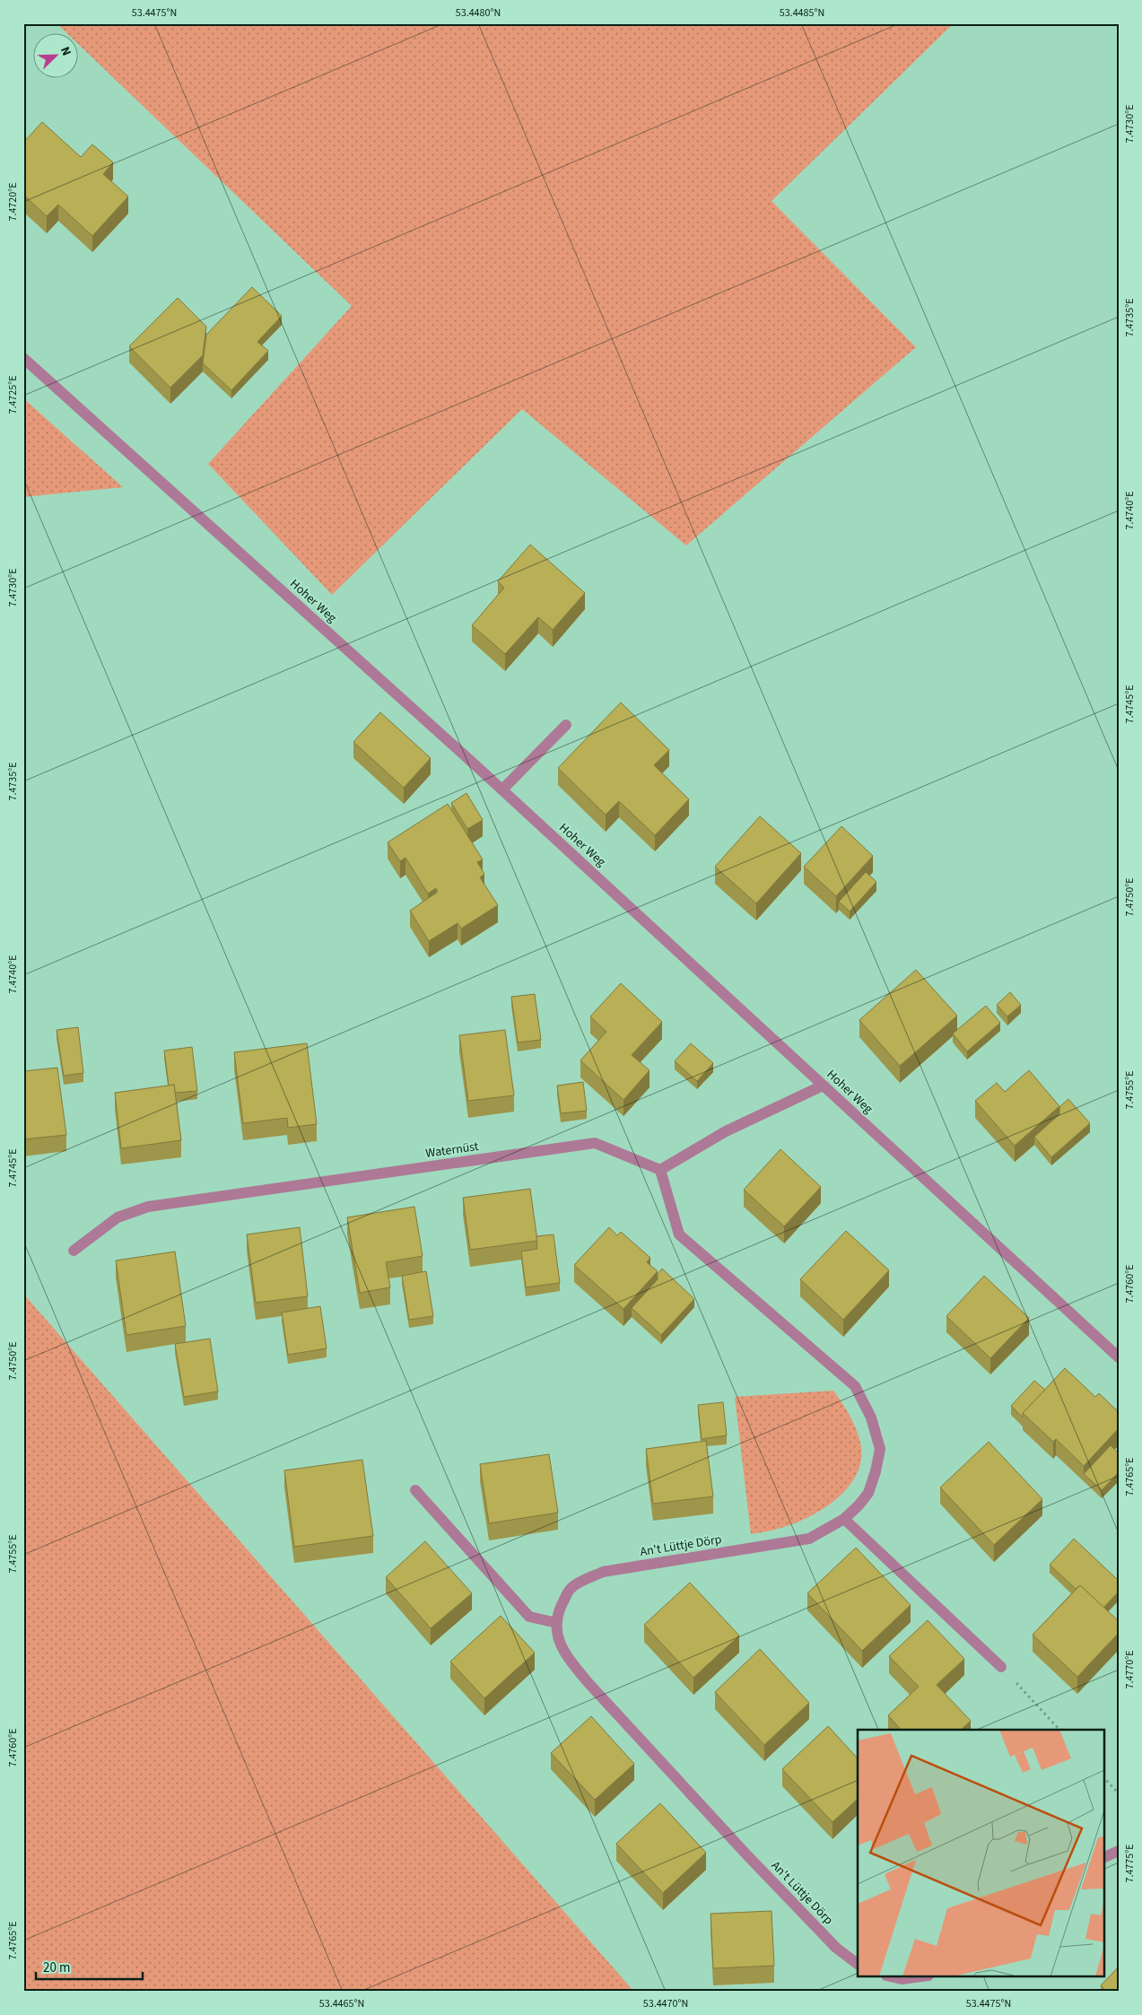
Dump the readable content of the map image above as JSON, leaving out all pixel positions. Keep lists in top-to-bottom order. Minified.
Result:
{"streets":{"street":["Hoher Weg","Waternüst","An't Lüttje Dörp"]},"crossings":[["Waternüst","An't Lüttje Dörp"]],"scale_bar":"20 m","north":"top right","coordinates":["53.4475°N","53.4480°N","53.4485°N","7.4730°E","7.4720°E","7.4735°E","7.4725°E","7.4740°E","7.4745°E","7.4750°E","7.4755°E","7.4760°E","7.4765°E","7.4770°E","7.4775°E","53.4465°N","53.4470°N"]}
